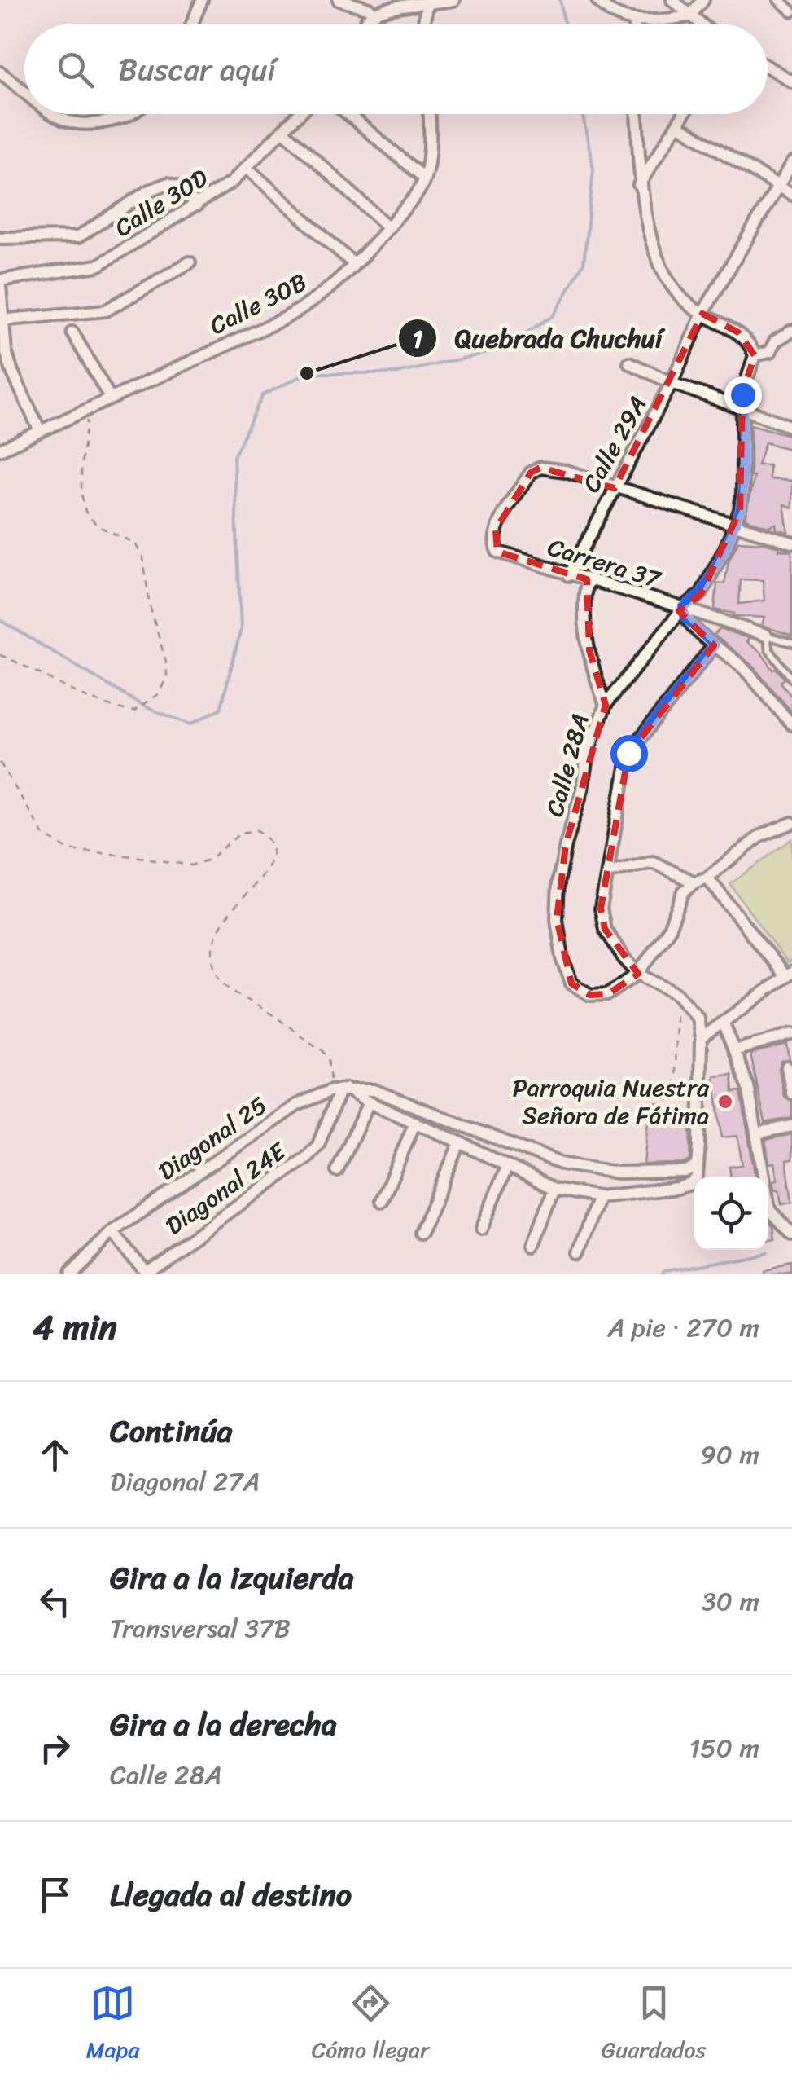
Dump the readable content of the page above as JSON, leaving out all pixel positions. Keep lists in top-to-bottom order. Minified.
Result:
{"streets":{"street":["Calle 30D","Calle 30B","Calle 29A","Carrera 37","Calle 28A","Diagonal 25","Diagonal 24E"]},"crossings":[["Calle 29A","Carrera 37"],["Carrera 37","Calle 28A"],["Diagonal 25","Diagonal 24E"]],"places":["Quebrada Chuchuí","Parroquia Nuestra Señora de Fátima"],"page":{"search":"Buscar aquí","heading":["4 min","A pie · 270 m"],"list":[["Continúa","Diagonal 27A","90 m"],["Gira a la izquierda","Transversal 37B","30 m"],["Gira a la derecha","Calle 28A","150 m"],"Llegada al destino"],"nav":["Mapa","Cómo llegar","Guardados"]}}
